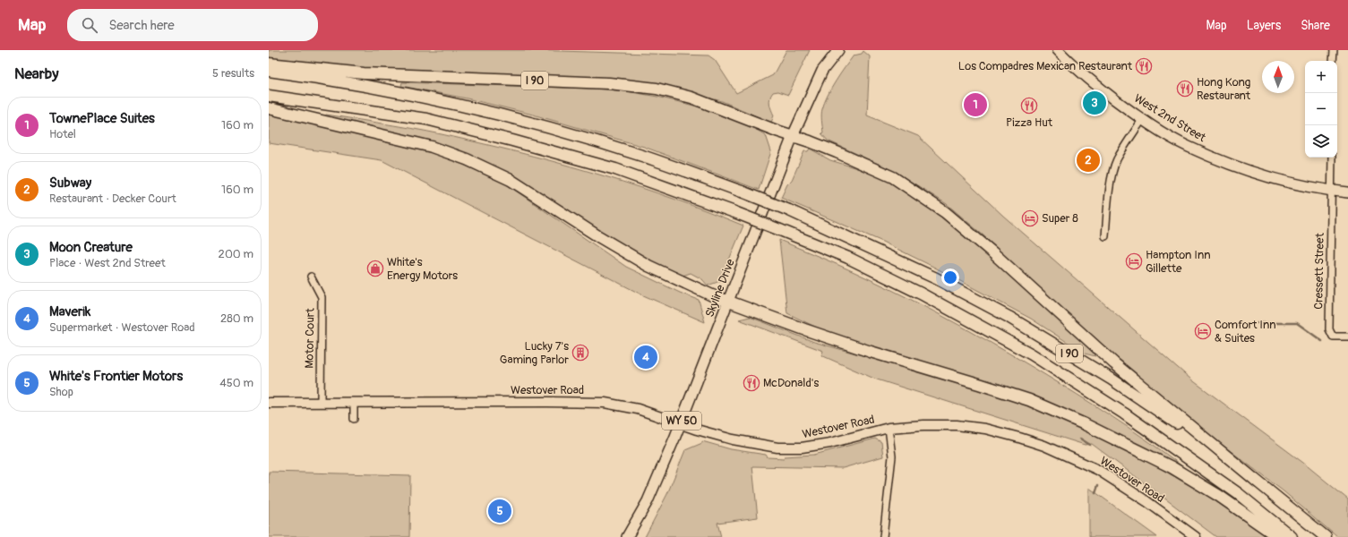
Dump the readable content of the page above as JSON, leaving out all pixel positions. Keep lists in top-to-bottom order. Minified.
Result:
{"streets":{"highway":["I 90"],"main road":["West 2nd Street","Skyline Drive","WY 50"],"street":["Cressett Street","Motor Court","Westover Road"]},"crossings":[["I 90","Skyline Drive"],["West 2nd Street","Cressett Street"],["Skyline Drive","Westover Road"],["Motor Court","Westover Road"]],"places":{"restaurant":["Los Compadres Mexican Restaurant","Hong Kong Restaurant","Pizza Hut","McDonald's"],"hotel":["Super 8","Hampton Inn Gillette","Comfort Inn & Suites"],"shop":["White's Energy Motors"],"building":["Lucky 7's Gaming Parlor"]},"north":"top","page":{"header":"Map","search":"Search here","nav":["Map","Layers","Share"],"heading":["Nearby","5 results"],"map_buttons":["+","−"],"pins":["3","1","2","4","5"],"list":[{"mark":"1","name":"TownePlace Suites","note":"Hotel","value":"160 m"},{"mark":"2","name":"Subway","note":"Restaurant · Decker Court","value":"160 m"},{"mark":"3","name":"Moon Creature","note":"Place · West 2nd Street","value":"200 m"},{"mark":"4","name":"Maverik","note":"Supermarket · Westover Road","value":"280 m"},{"mark":"5","name":"White's Frontier Motors","note":"Shop","value":"450 m"}]}}
